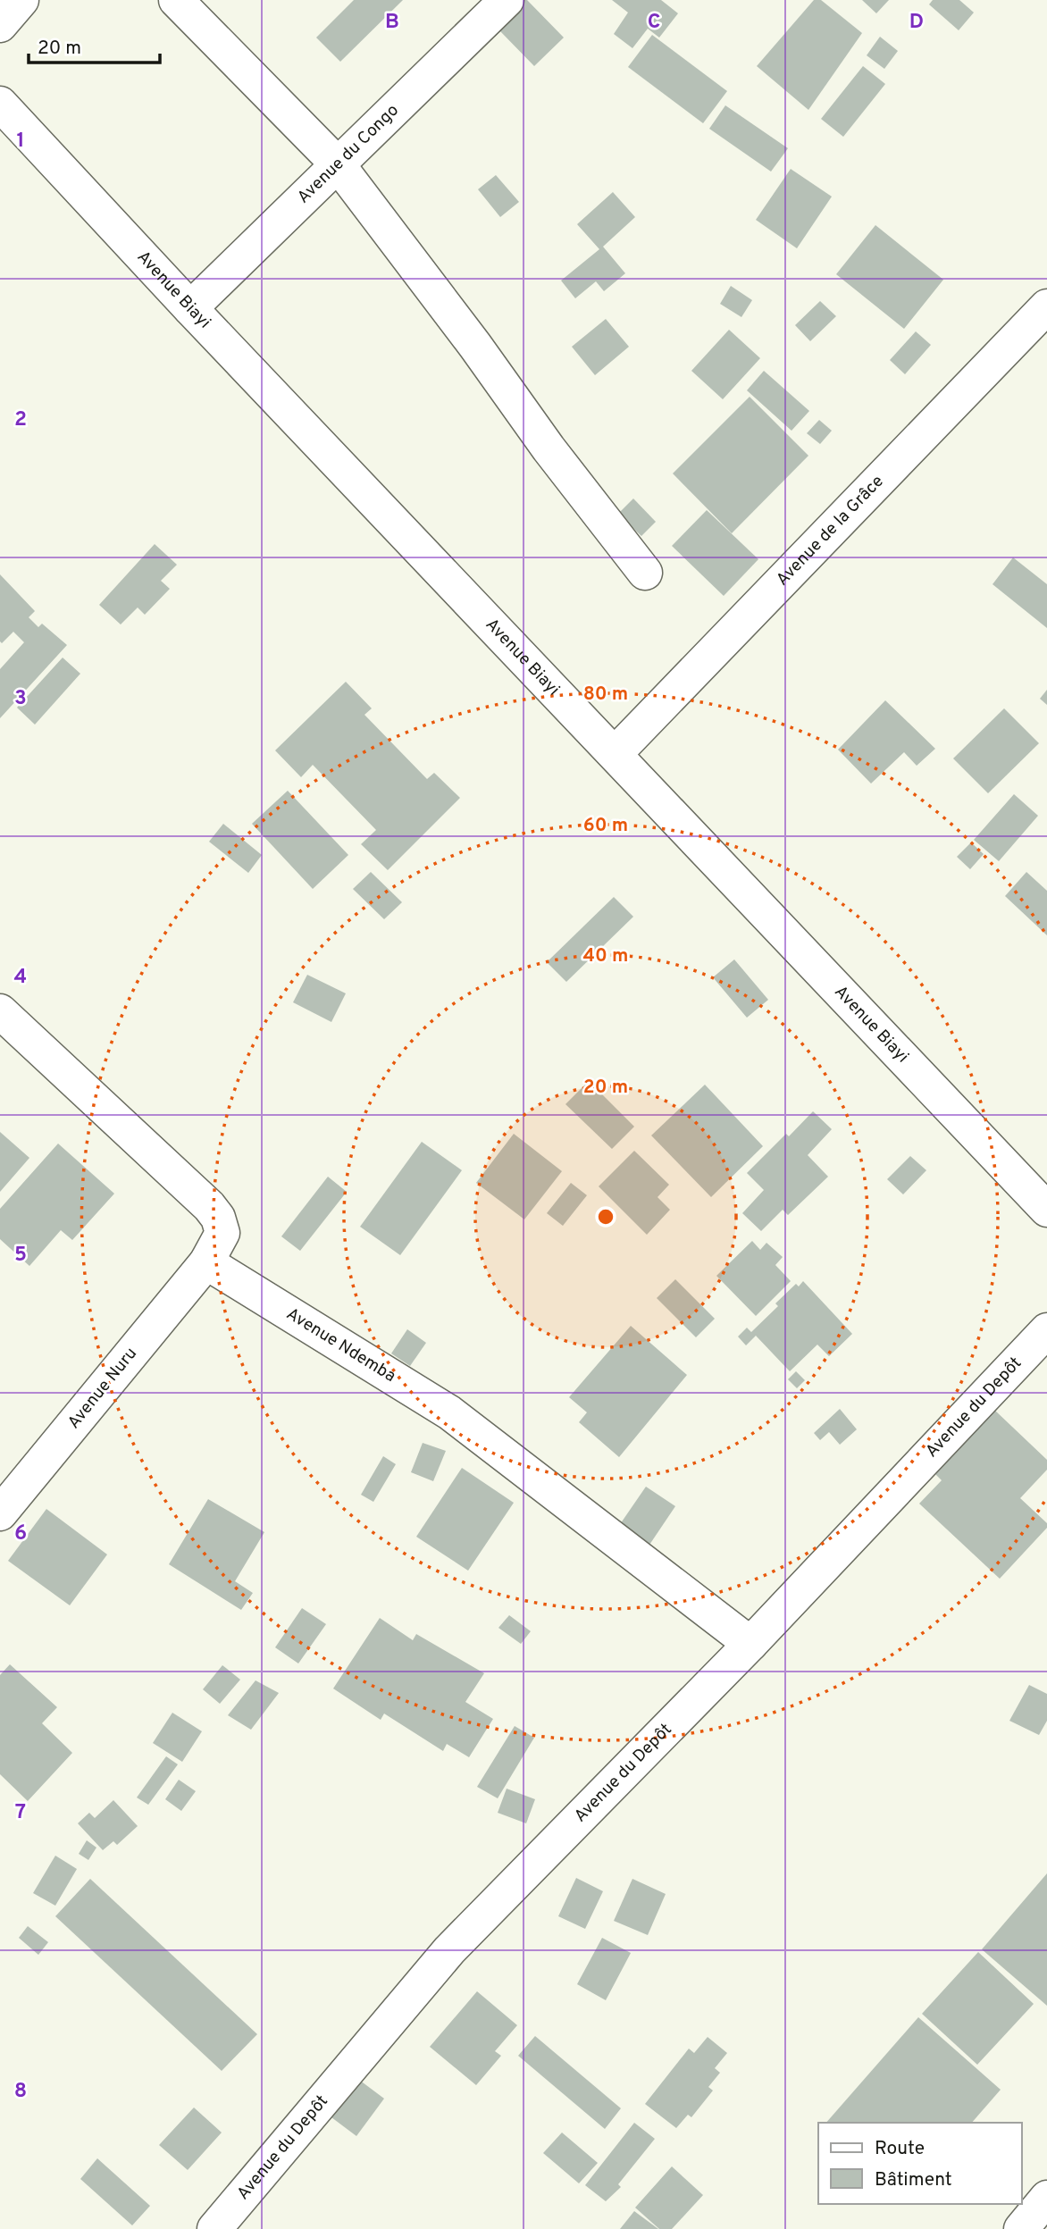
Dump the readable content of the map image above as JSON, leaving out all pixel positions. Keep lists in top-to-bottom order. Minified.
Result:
{"streets":{"street":["Avenue du Congo","Avenue Biayi","Avenue de la Grâce","Avenue Ndemba","Avenue Nuru","Avenue du Depôt"]},"crossings":[["Avenue du Congo","Avenue Biayi"],["Avenue Biayi","Avenue de la Grâce"],["Avenue Ndemba","Avenue Nuru"],["Avenue Ndemba","Avenue du Depôt"]],"legend":["Route","Bâtiment"],"scale_bar":"20 m","grid":{"columns":["B","C","D"],"rows":["1","2","3","4","5","6","7","8"]},"rings":["80 m","60 m","40 m","20 m"]}
